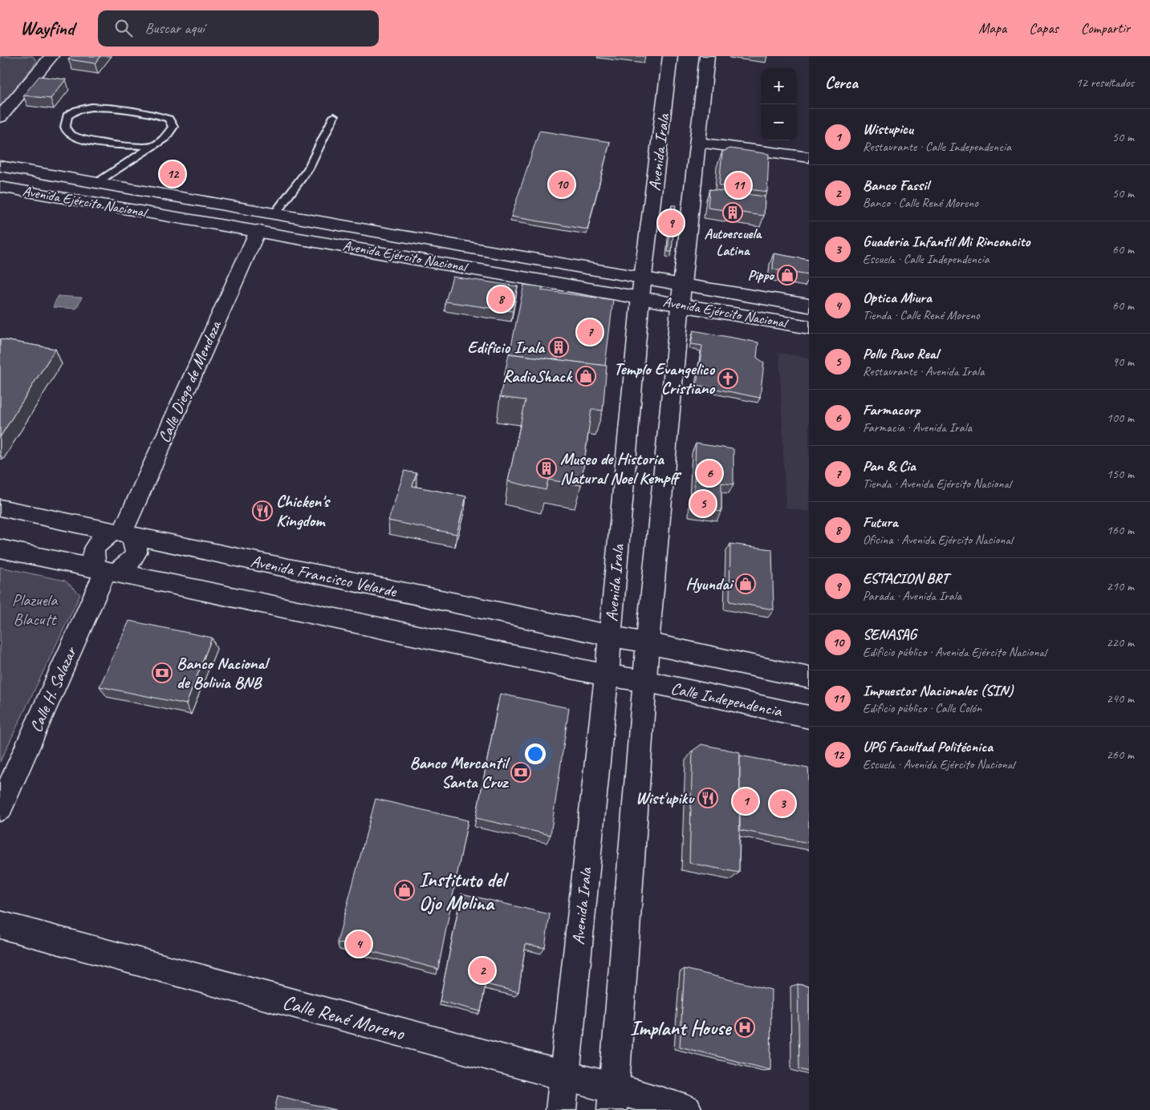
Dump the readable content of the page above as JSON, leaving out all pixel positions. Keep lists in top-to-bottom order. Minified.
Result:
{"streets":{"main road":["Avenida Irala","Avenida Ejército Nacional","Calle Diego de Mendoza","Avenida Francisco Velarde","Calle H. Salazar","Calle Independencia","Calle René Moreno"]},"crossings":[["Avenida Irala","Avenida Ejército Nacional"],["Avenida Irala","Avenida Francisco Velarde"],["Avenida Irala","Calle René Moreno"],["Avenida Ejército Nacional","Calle Diego de Mendoza"],["Calle Diego de Mendoza","Avenida Francisco Velarde"],["Calle Diego de Mendoza","Calle H. Salazar"],["Avenida Francisco Velarde","Calle H. Salazar"]],"parks":["Plazuela Blacutt"],"places":{"building":["Autoescuela Latina","Edificio Irala","Museo de Historia Natural Noel Kempff"],"shop":["Pippo","RadioShack","Hyundai","Instituto del Ojo Molina"],"church":["Templo Evangelico Cristiano"],"restaurant":["Chicken's Kingdom","Wist'upiku"],"bank":["Banco Nacional de Bolivia BNB","Banco Mercantil Santa Cruz"],"hospital":["Implant House"]},"page":{"header":"Wayfind","search":"Buscar aquí","nav":["Mapa","Capas","Compartir"],"heading":["Cerca","12 resultados"],"map_buttons":["+","−"],"list":[{"mark":"1","name":"Wistupicu","note":"Restaurante · Calle Independencia","value":"50 m"},{"mark":"2","name":"Banco Fassil","note":"Banco · Calle René Moreno","value":"50 m"},{"mark":"3","name":"Guaderia Infantil Mi Rinconcito","note":"Escuela · Calle Independencia","value":"60 m"},{"mark":"4","name":"Optica Miura","note":"Tienda · Calle René Moreno","value":"60 m"},{"mark":"5","name":"Pollo Pavo Real","note":"Restaurante · Avenida Irala","value":"90 m"},{"mark":"6","name":"Farmacorp","note":"Farmacia · Avenida Irala","value":"100 m"},{"mark":"7","name":"Pan & Cia","note":"Tienda · Avenida Ejército Nacional","value":"150 m"},{"mark":"8","name":"Futura","note":"Oficina · Avenida Ejército Nacional","value":"160 m"},{"mark":"9","name":"ESTACION BRT","note":"Parada · Avenida Irala","value":"210 m"},{"mark":"10","name":"SENASAG","note":"Edificio público · Avenida Ejército Nacional","value":"220 m"},{"mark":"11","name":"Impuestos Nacionales (SIN)","note":"Edificio público · Calle Colón","value":"240 m"},{"mark":"12","name":"UPG Facultad Politécnica","note":"Escuela · Avenida Ejército Nacional","value":"260 m"}],"pins":["12","10","11","9","8","7","6","5","1","3","4","2"]}}
